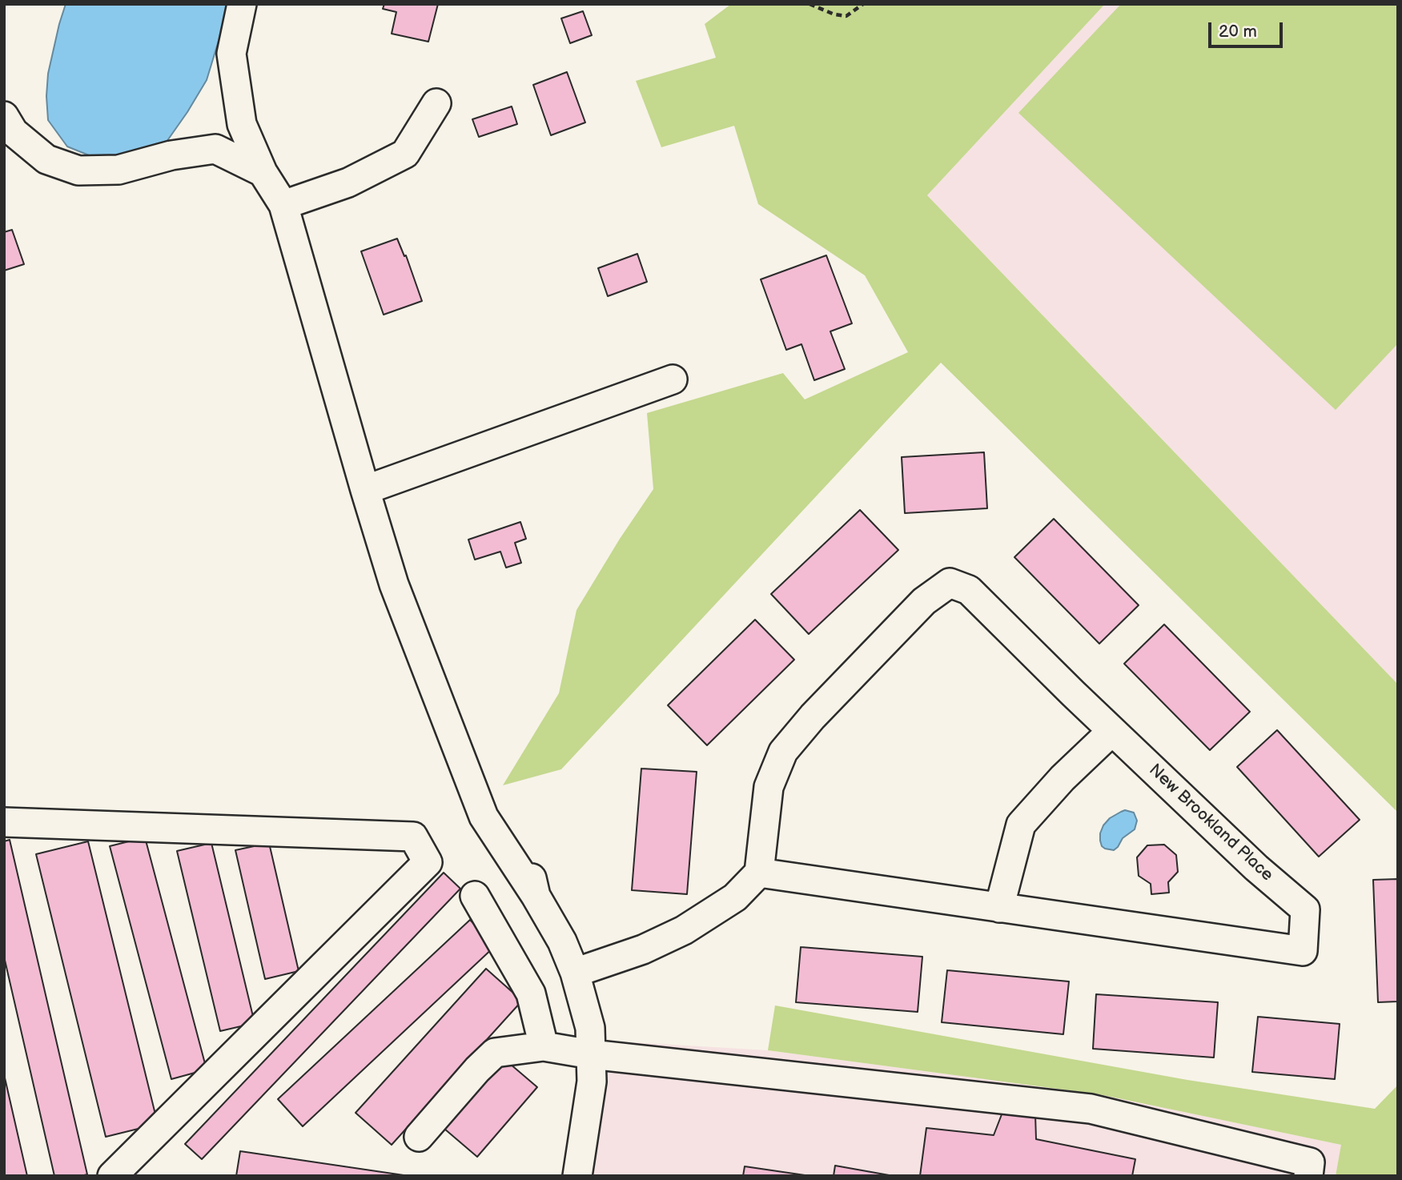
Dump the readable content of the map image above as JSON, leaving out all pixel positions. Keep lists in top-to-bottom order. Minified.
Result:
{"streets":{"street":["New Brookland Place"]},"scale_bar":"20 m"}
